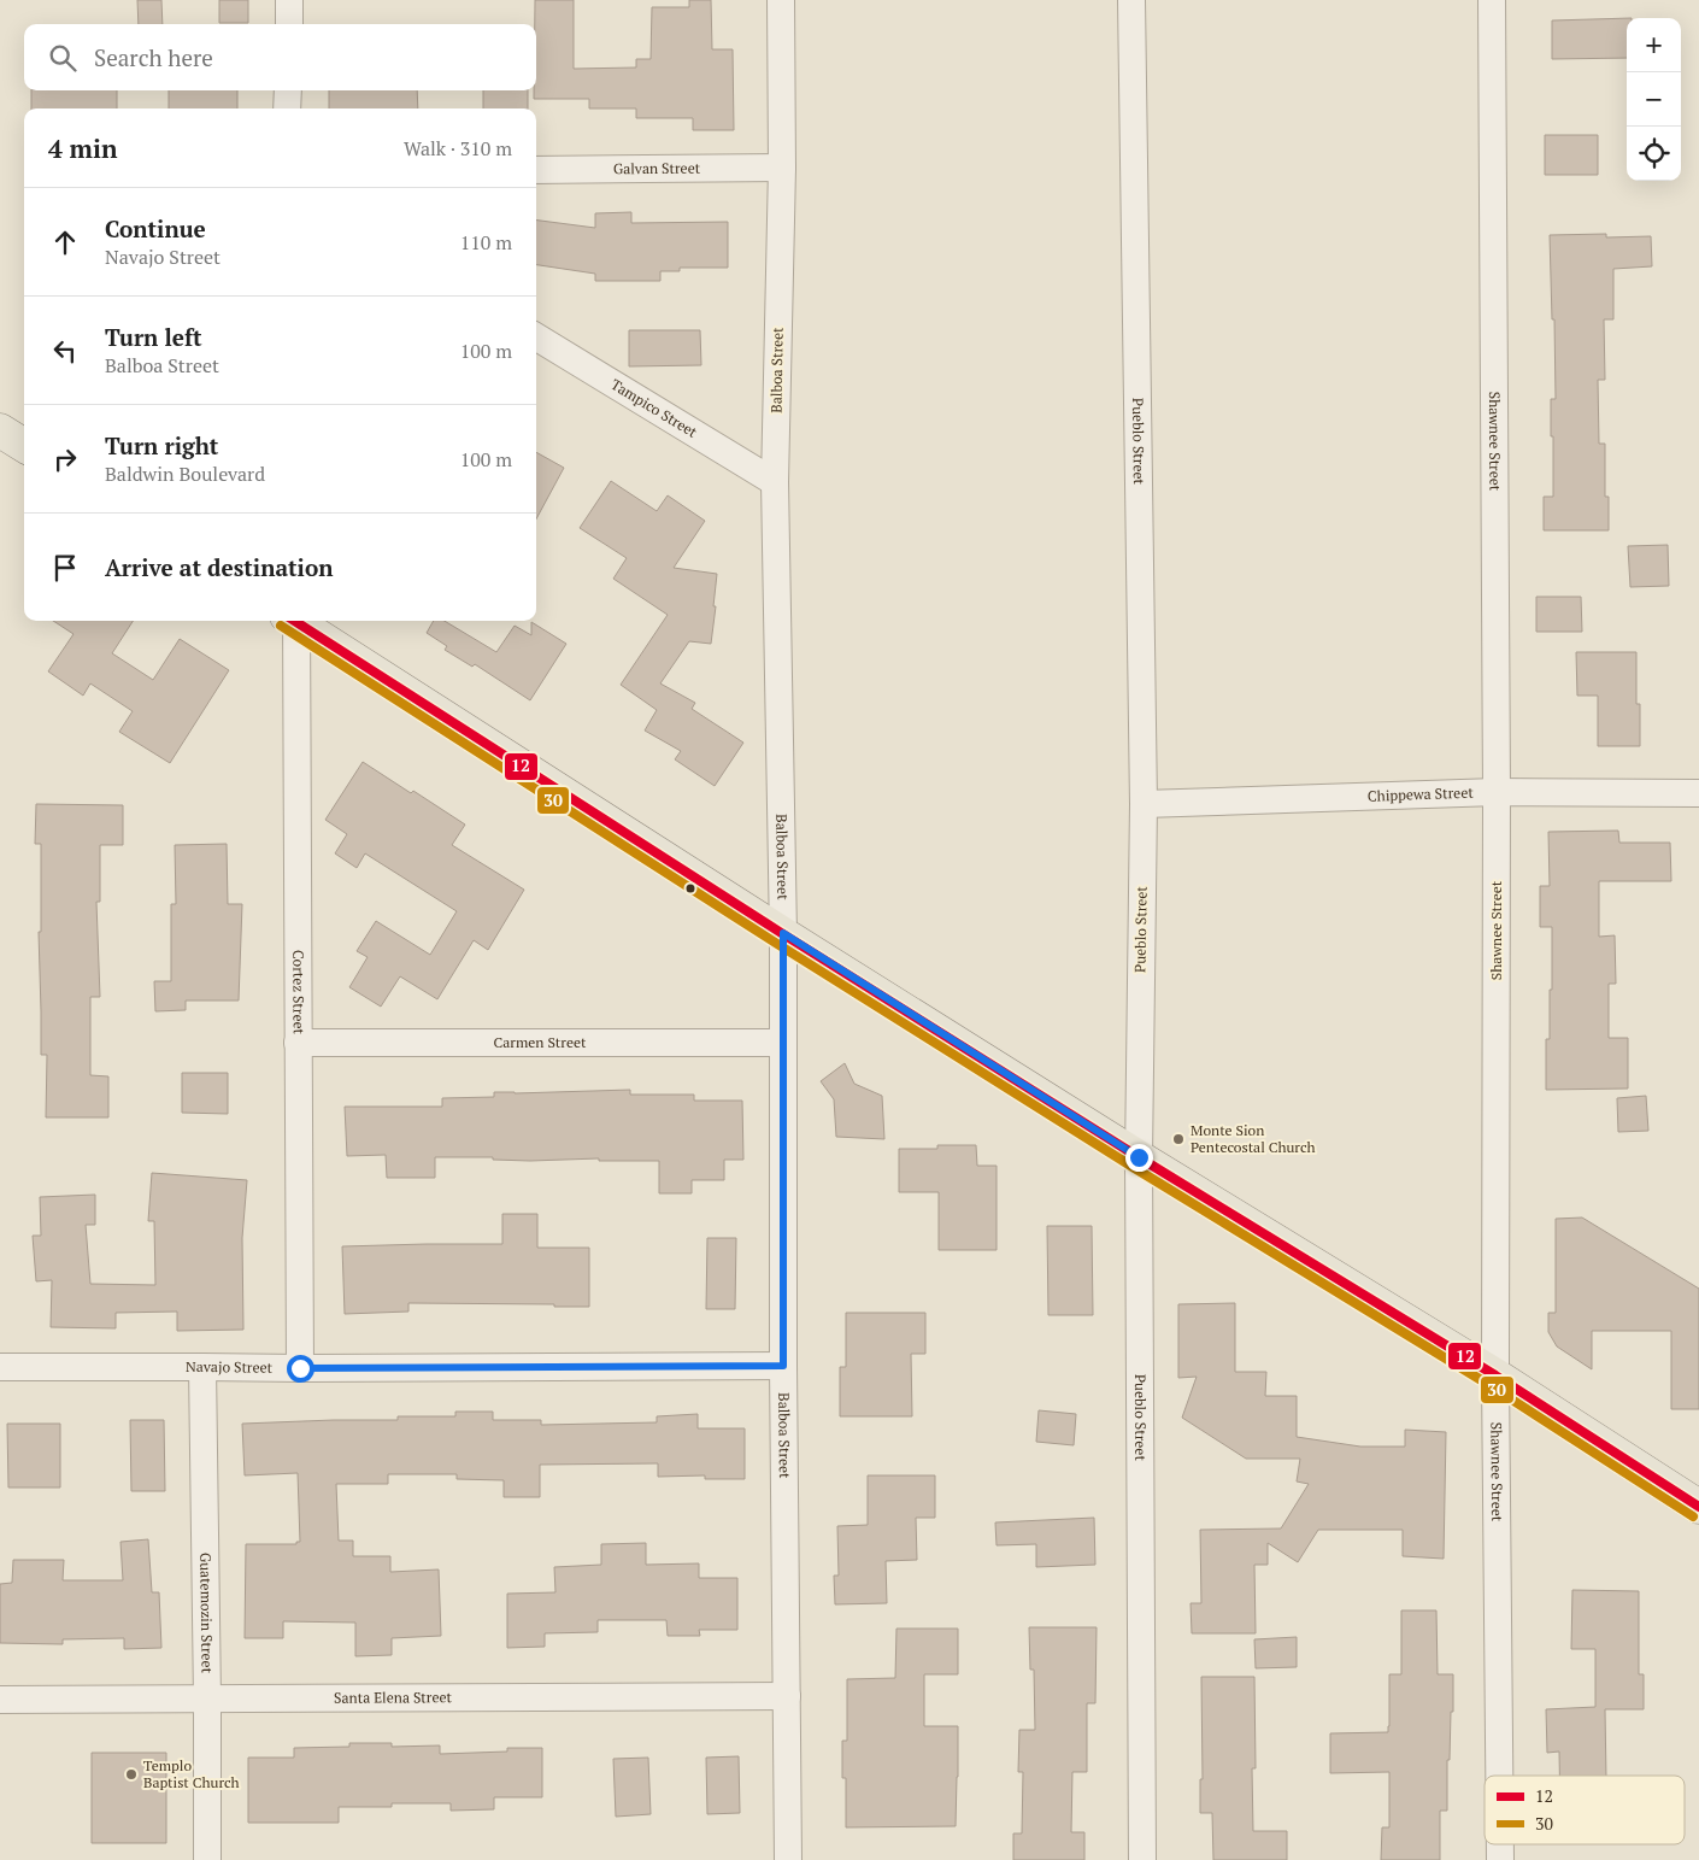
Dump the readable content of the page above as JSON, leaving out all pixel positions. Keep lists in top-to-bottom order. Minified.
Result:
{"streets":{"street":["Galvan Street","Balboa Street","Tampico Street","Pueblo Street","Shawnee Street","Chippewa Street","Cortez Street","Carmen Street","Navajo Street","Guatemozin Street","Santa Elena Street"]},"crossings":[["Galvan Street","Balboa Street"],["Balboa Street","Tampico Street"],["Balboa Street","Carmen Street"],["Balboa Street","Navajo Street"],["Balboa Street","Santa Elena Street"],["Pueblo Street","Chippewa Street"],["Shawnee Street","Chippewa Street"],["Cortez Street","Carmen Street"],["Cortez Street","Navajo Street"],["Navajo Street","Guatemozin Street"],["Guatemozin Street","Santa Elena Street"]],"places":["Monte Sion Pentecostal Church","Templo Baptist Church"],"lines":["transit line 12","transit line 30"],"legend":["12","30"],"page":{"map_buttons":["+","−"],"search":"Search here","heading":["4 min","Walk · 310 m"],"list":[["Continue","Navajo Street","110 m"],["Turn left","Balboa Street","100 m"],["Turn right","Baldwin Boulevard","100 m"],"Arrive at destination"]}}
